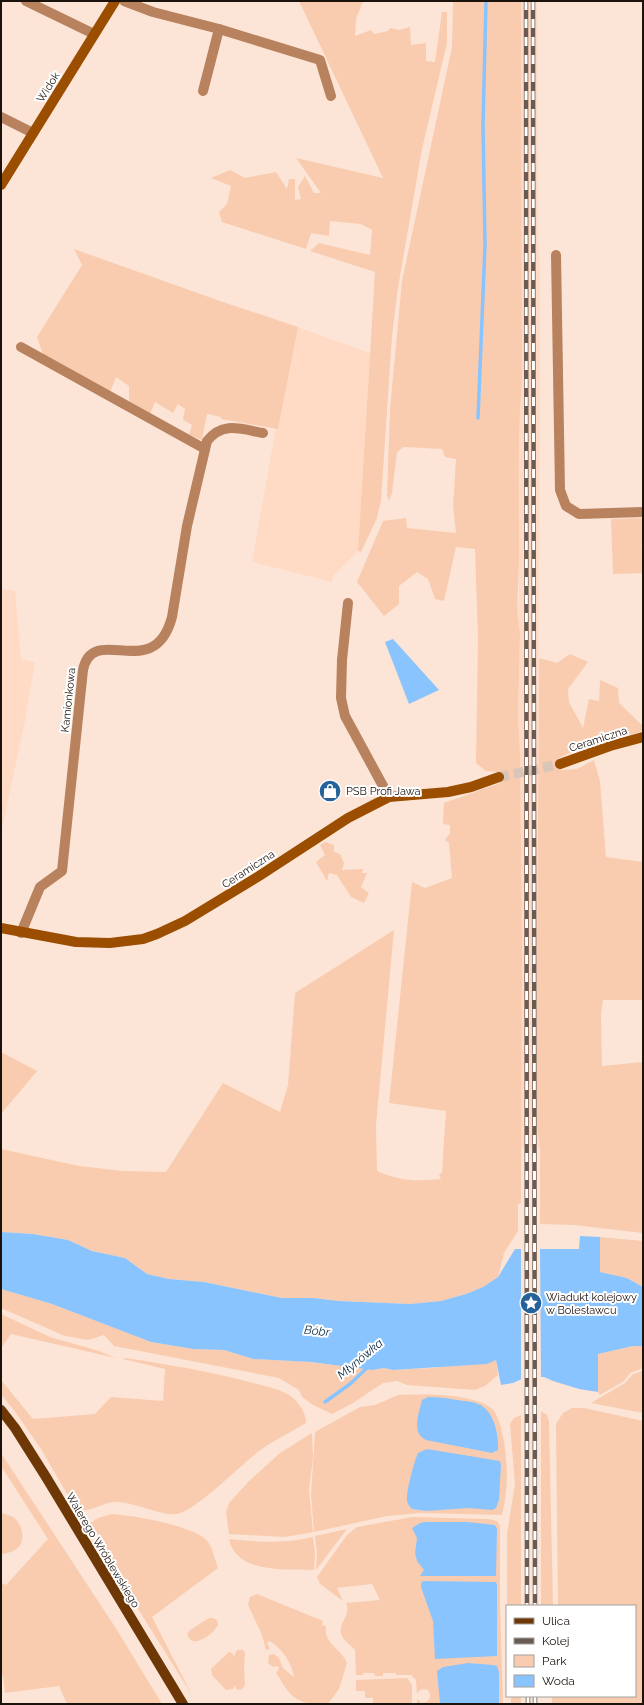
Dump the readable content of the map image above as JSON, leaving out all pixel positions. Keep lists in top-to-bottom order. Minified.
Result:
{"streets":{"main road":["Walerego Wróblewskiego"],"street":["Widok","Kamionkowa","Ceramiczna"]},"crossings":[["Kamionkowa","Ceramiczna"]],"water":["Bóbr","Młynówka"],"places":{"shop":["PSB Profi Jawa"],"place":["Wiadukt kolejowy w Bolesławcu"]},"legend":["Ulica","Kolej","Park","Woda"]}
